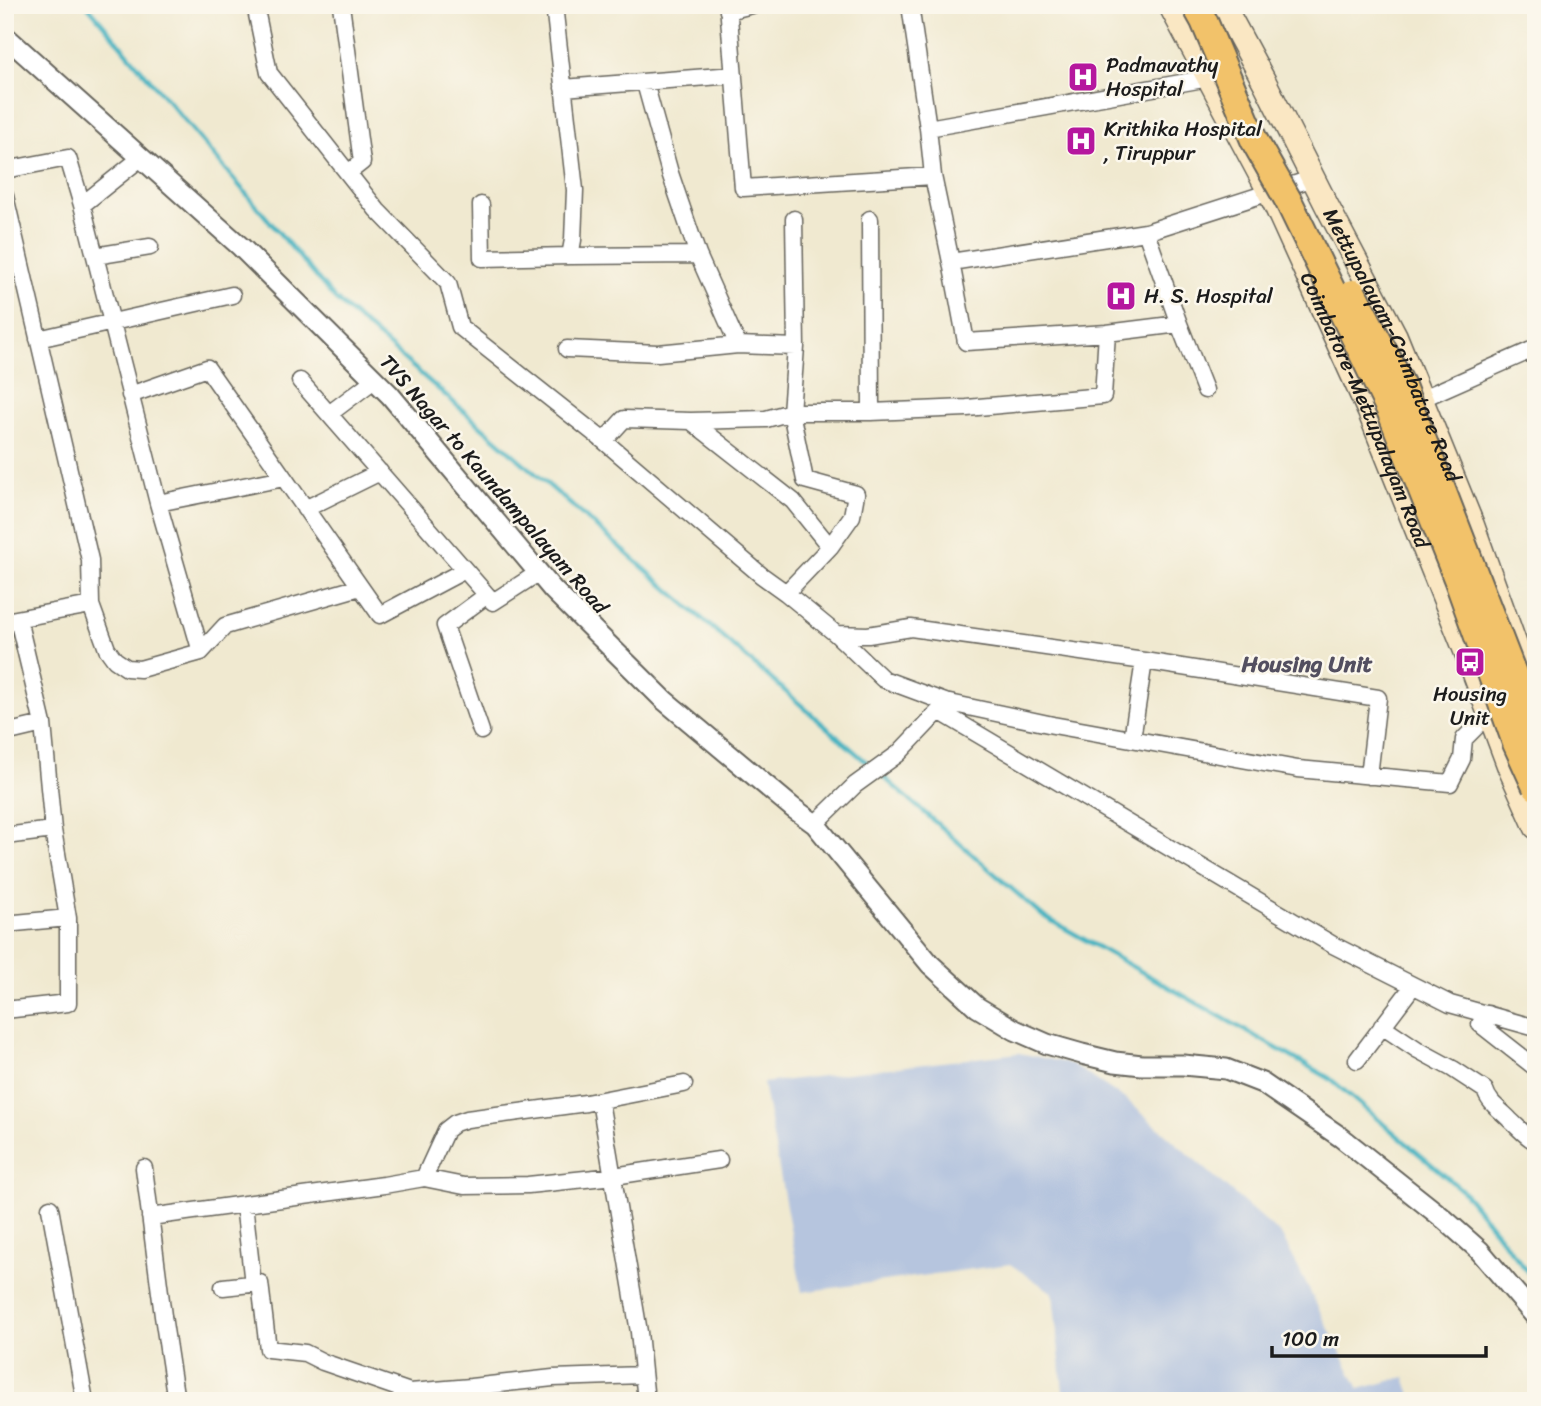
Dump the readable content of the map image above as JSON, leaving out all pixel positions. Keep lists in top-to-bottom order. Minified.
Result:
{"streets":{"main road":["Mettupalayam-Coimbatore Road","Coimbatore-Mettupalayam Road"],"street":["TVS Nagar to Kaundampalayam Road"]},"districts":["Housing Unit"],"places":{"hospital":["Padmavathy Hospital","Krithika Hospital , Tiruppur","H. S. Hospital"],"bus stop":["Housing Unit"]},"scale_bar":"100 m"}
